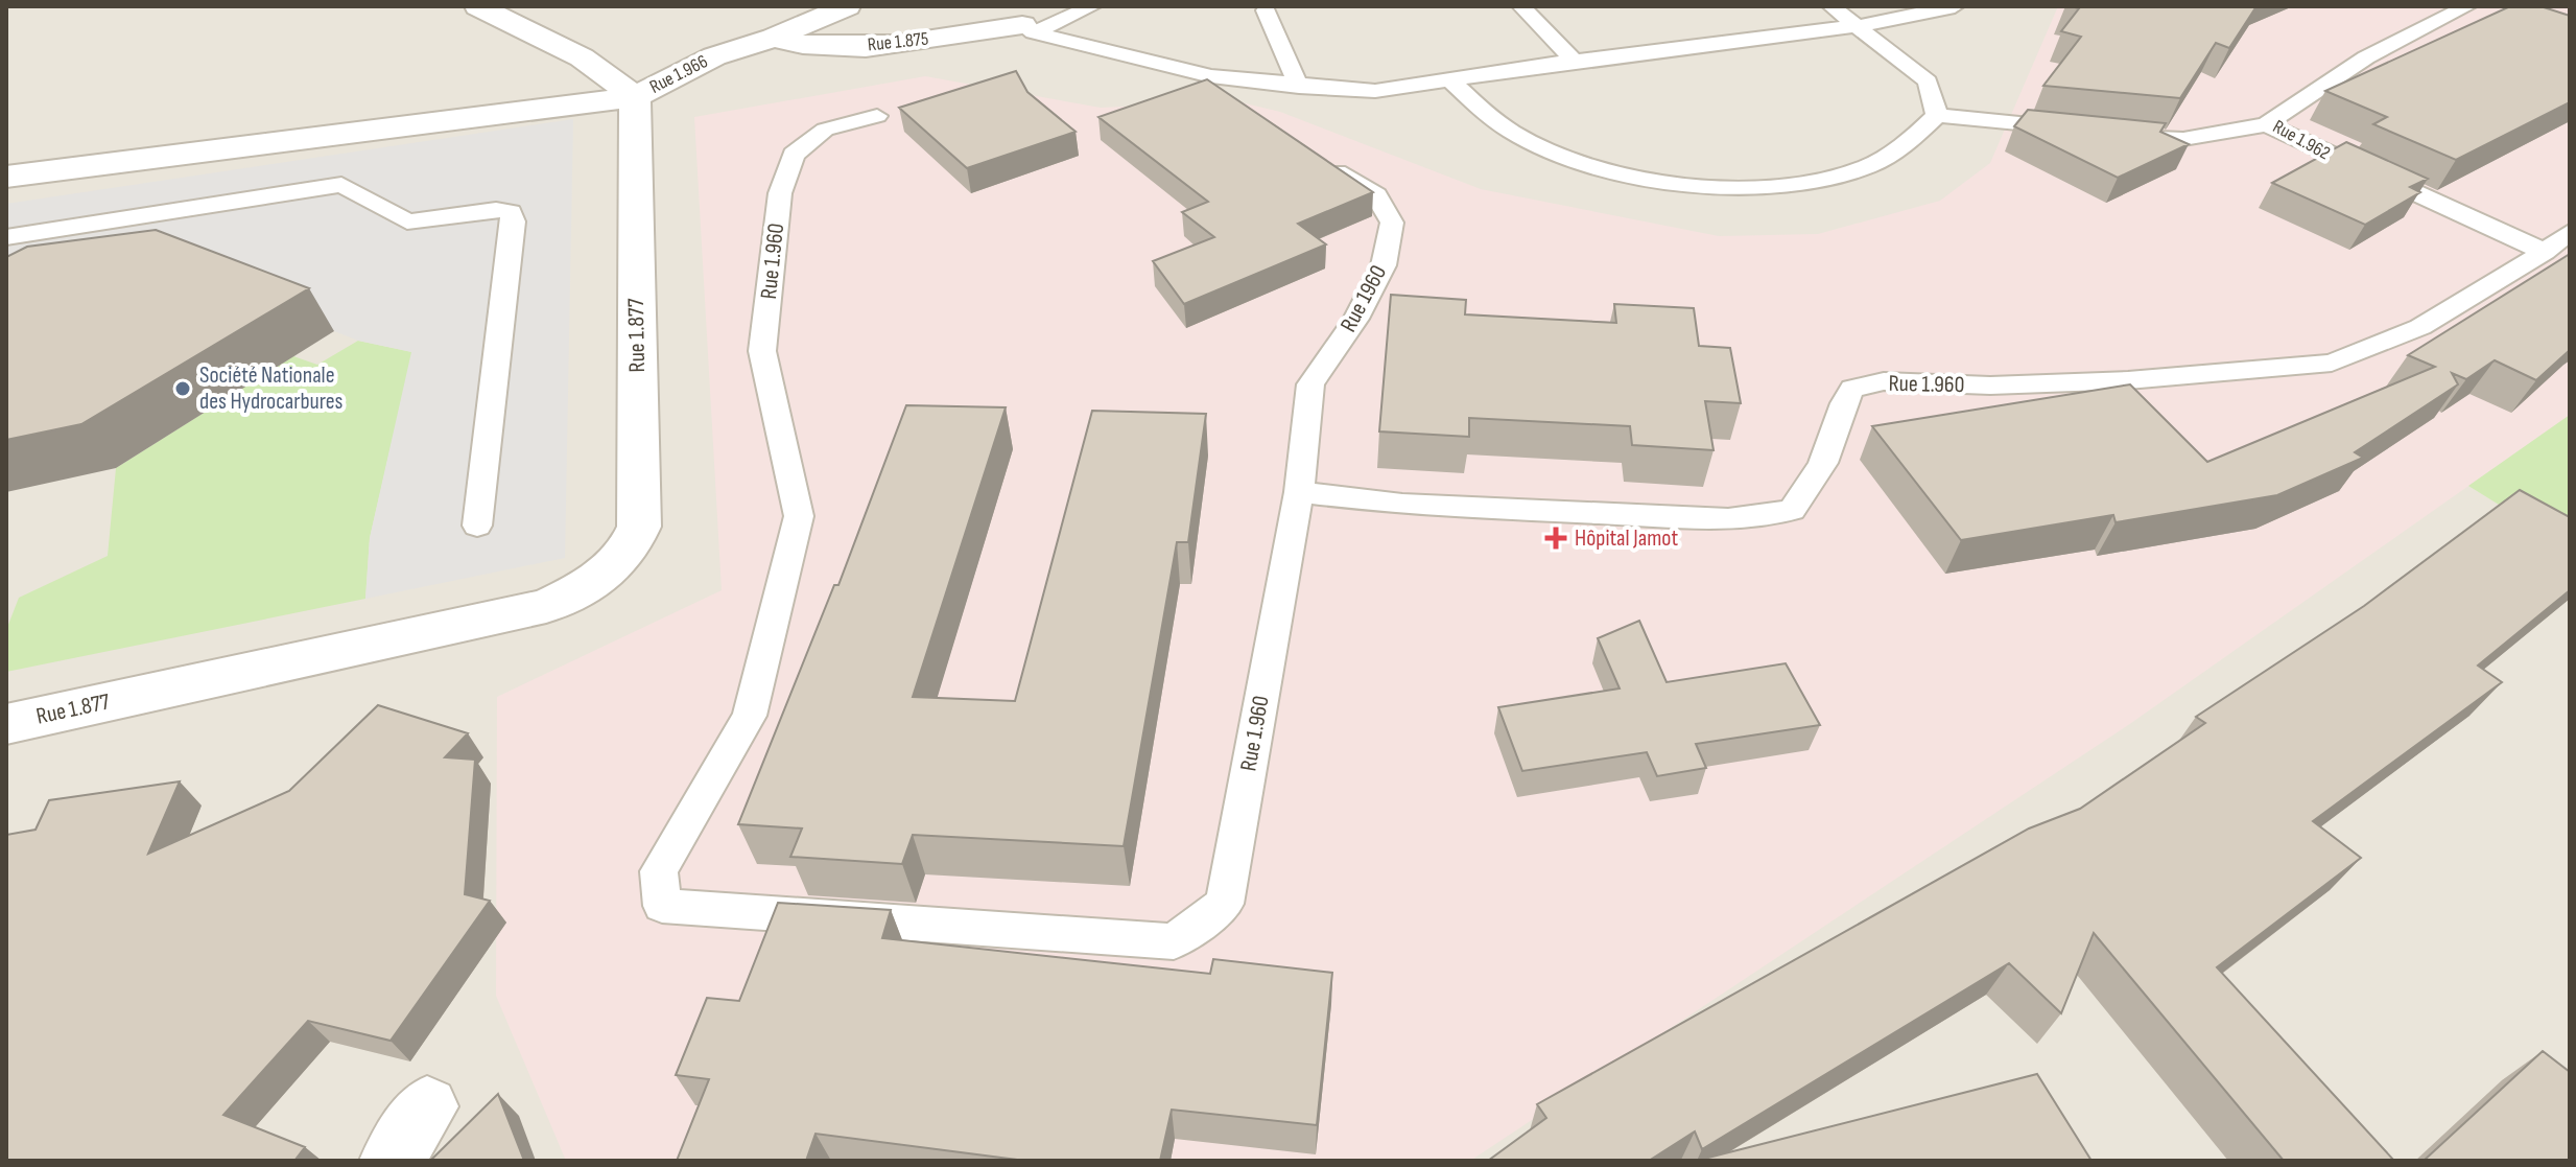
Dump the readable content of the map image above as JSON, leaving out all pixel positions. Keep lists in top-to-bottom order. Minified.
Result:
{"streets":{"street":["Rue 1.875","Rue 1.966","Rue 1.877"],"lane":["Rue 1.962","Rue 1.960","Rue 1960"]},"crossings":[["Rue 1.875","Rue 1.966"],["Rue 1.966","Rue 1.877"],["Rue 1.962","Rue 1.960"],["Rue 1.960","Rue 1960"]],"places":{"other":["Société Nationale des Hydrocarbures"],"health":["Hôpital Jamot"]}}
